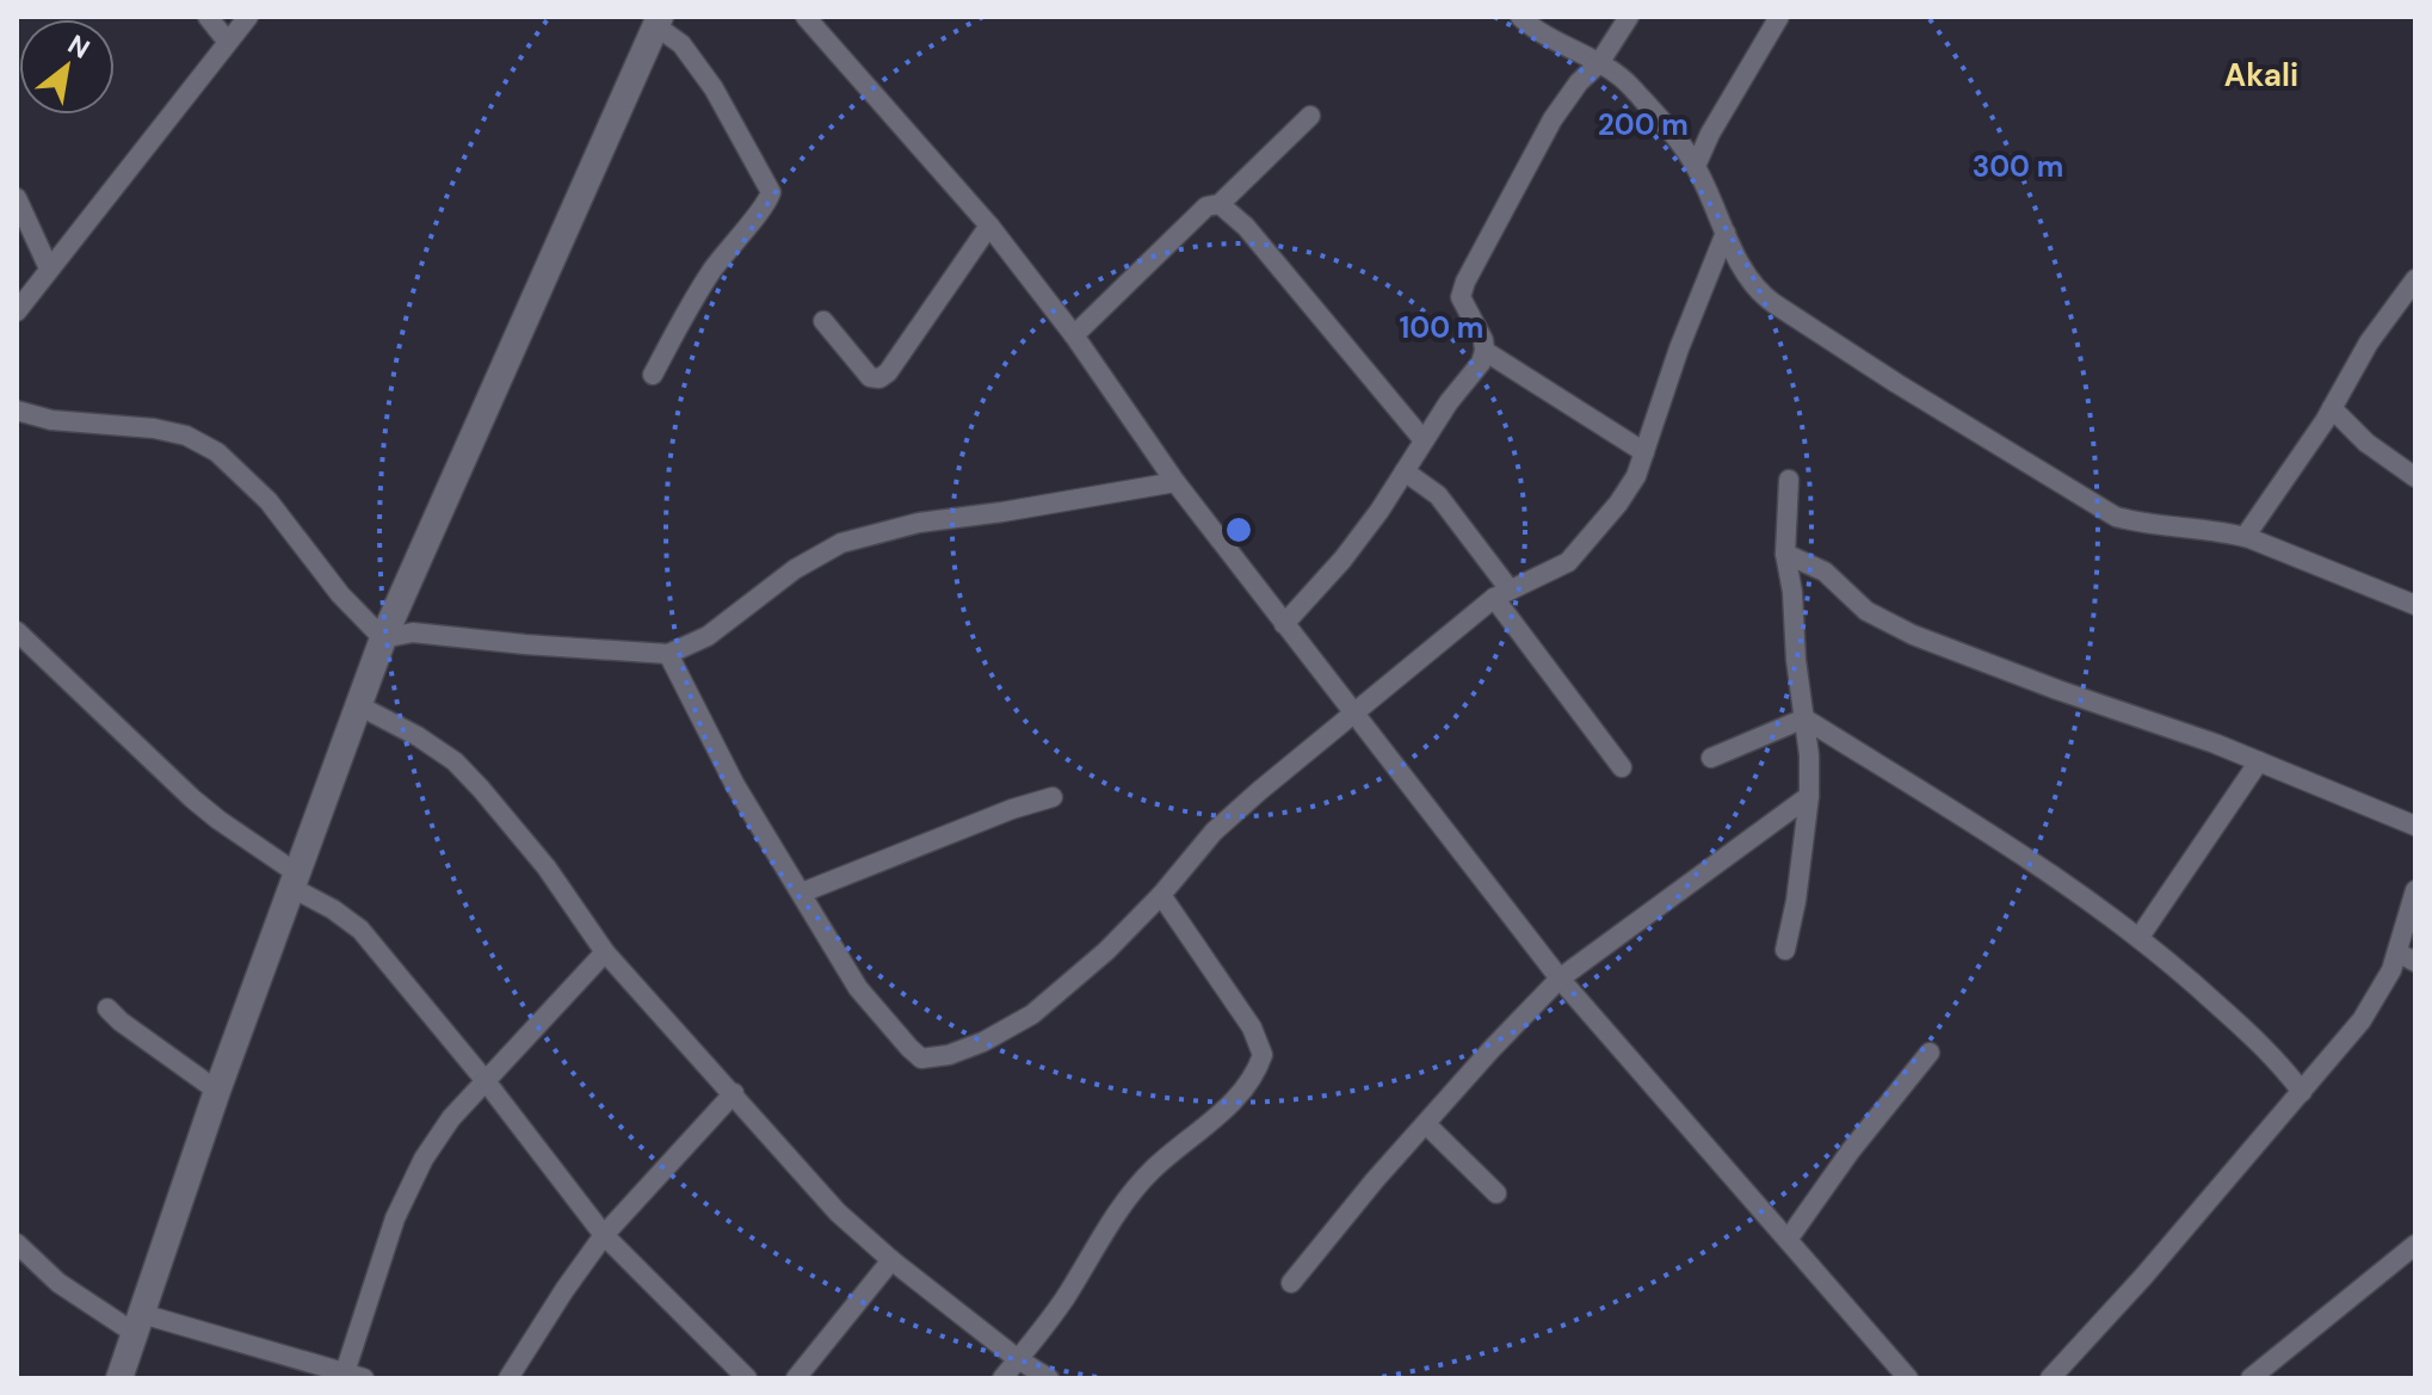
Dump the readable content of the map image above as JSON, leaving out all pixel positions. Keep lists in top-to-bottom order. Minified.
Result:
{"districts":["Akali"],"north":"top right","rings":["200 m","300 m","100 m"]}
